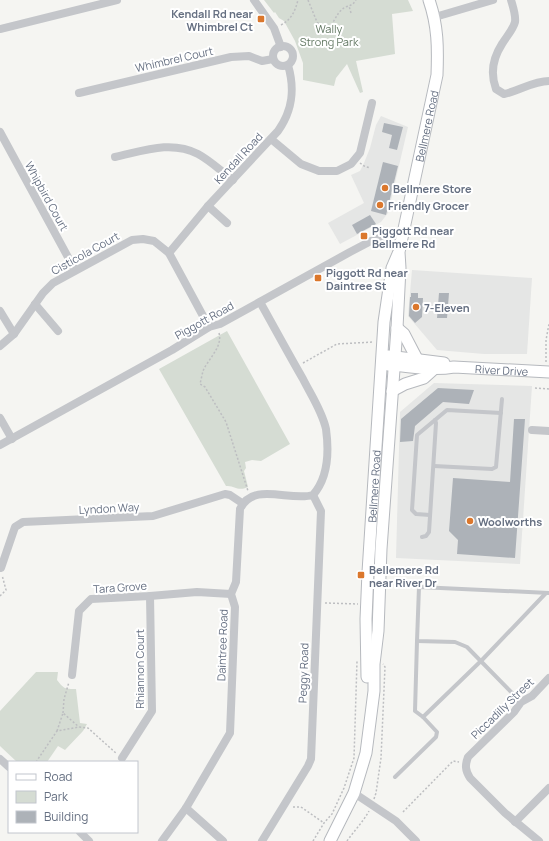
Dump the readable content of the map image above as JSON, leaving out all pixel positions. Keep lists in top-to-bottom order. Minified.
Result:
{"streets":{"street":["Whimbrel Court","Bellmere Road","Kendall Road","Whipbird Court","Cisticola Court","Piggott Road","River Drive","Lyndon Way","Tara Grove","Daintree Road","Rhiannon Court","Peggy Road","Piccadilly Street"]},"crossings":[["Whimbrel Court","Kendall Road"],["Bellmere Road","Piggott Road"],["Bellmere Road","River Drive"],["Kendall Road","Cisticola Court"],["Whipbird Court","Cisticola Court"],["Cisticola Court","Piggott Road"],["Lyndon Way","Daintree Road"],["Tara Grove","Daintree Road"],["Tara Grove","Rhiannon Court"]],"parks":["Wally Strong Park"],"places":{"transit":["Kendall Rd near Whimbrel Ct","Piggott Rd near Bellmere Rd","Piggott Rd near Daintree St","Bellemere Rd near River Dr"],"other":["Bellmere Store","Friendly Grocer","7-Eleven","Woolworths"]},"legend":["Road","Park","Building"]}
